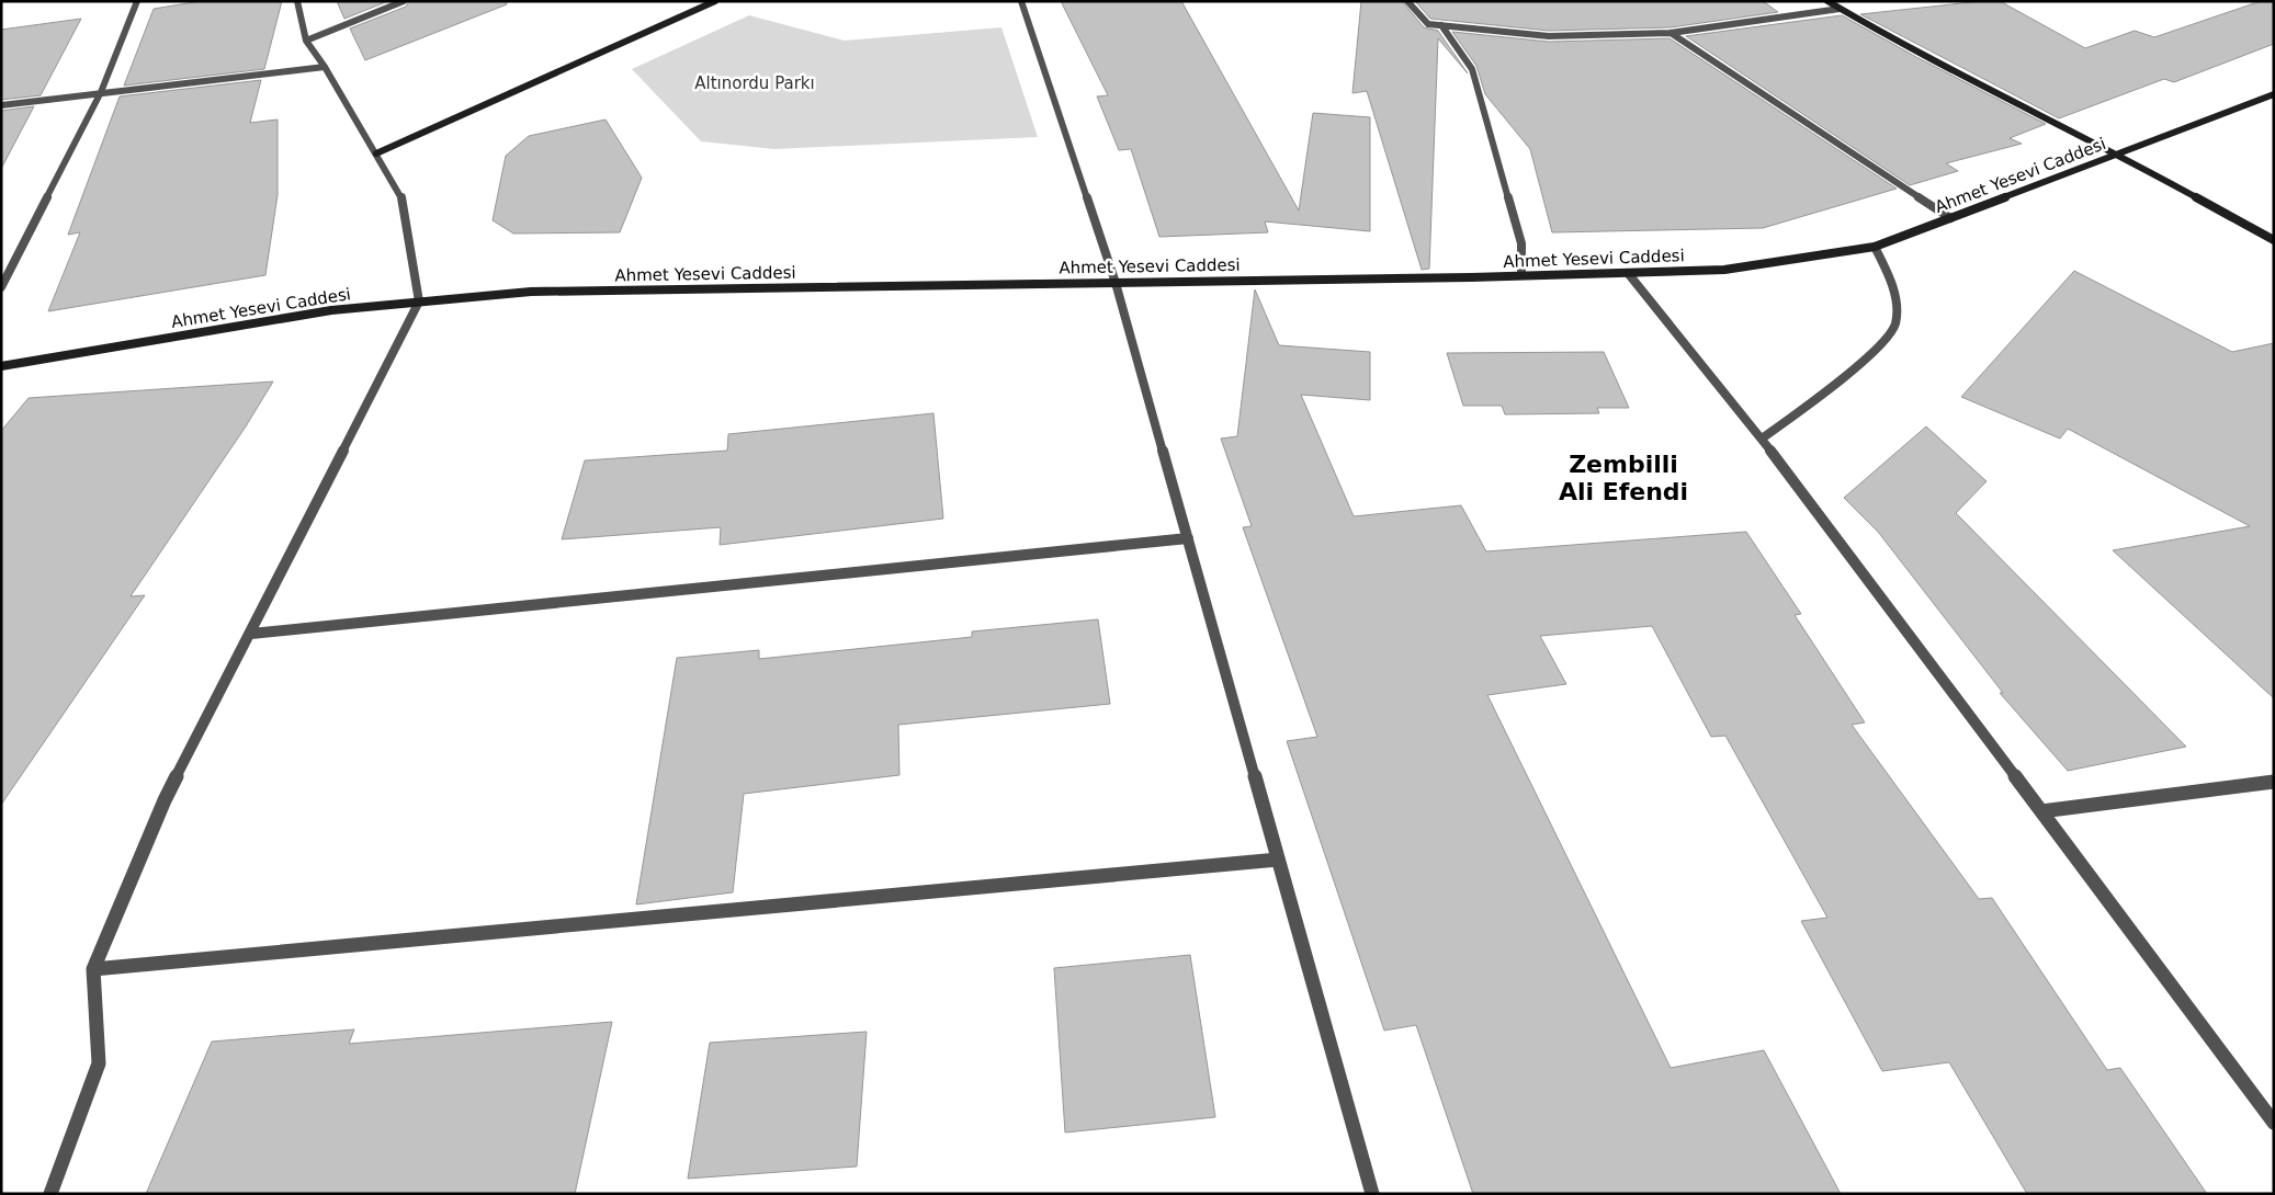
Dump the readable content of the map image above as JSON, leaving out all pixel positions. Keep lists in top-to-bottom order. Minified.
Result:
{"streets":{"street":["Ahmet Yesevi Caddesi"]},"districts":["Zembilli Ali Efendi"],"parks":["Altınordu Parkı"]}
